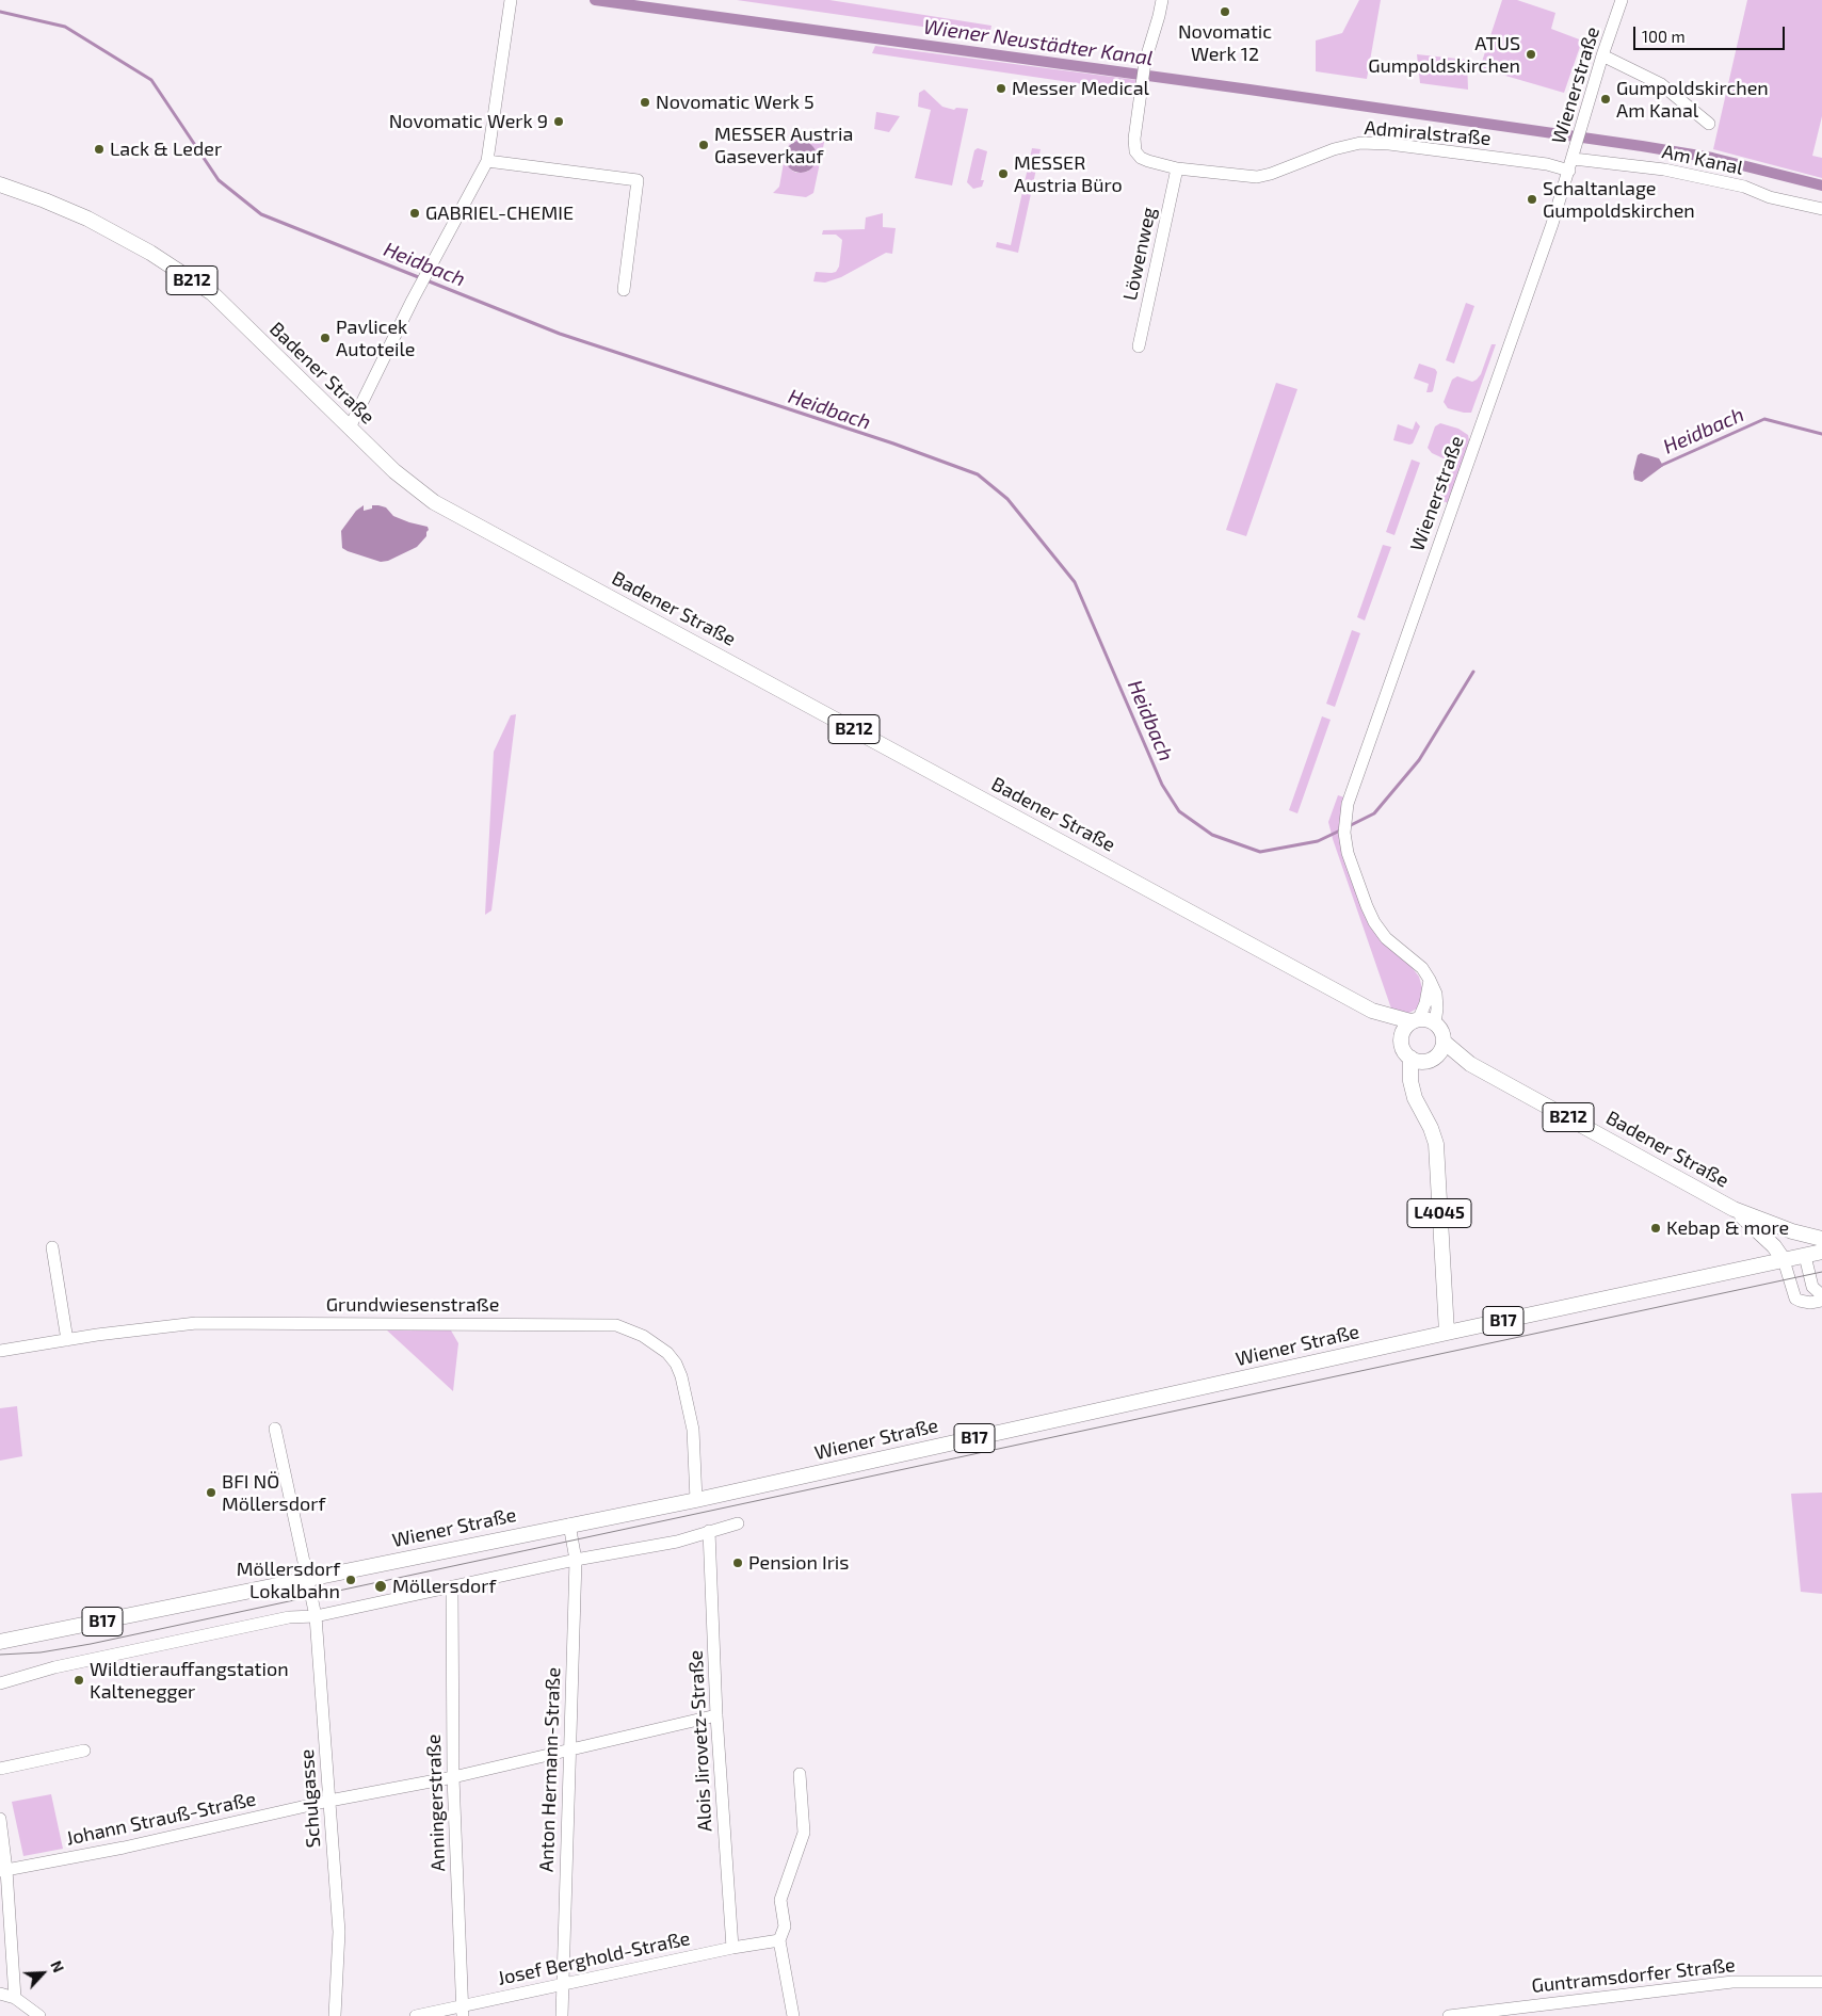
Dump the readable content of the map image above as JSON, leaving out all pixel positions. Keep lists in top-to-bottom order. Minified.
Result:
{"streets":{"main road":["B212","Badener Straße","L4045","B17","Wiener Straße"],"street":["Wienerstraße","Admiralstraße","Am Kanal","Löwenweg","Grundwiesenstraße","Alois Jirovetz-Straße","Anton Hermann-Straße","Schulgasse","Anningerstraße","Johann Strauß-Straße","Josef Berghold-Straße","Guntramsdorfer Straße"]},"crossings":[["Wienerstraße","Admiralstraße"],["Wienerstraße","Am Kanal"],["Wienerstraße","B212"],["Wienerstraße","Badener Straße"],["Wienerstraße","L4045"],["Admiralstraße","Löwenweg"],["B212","Badener Straße"],["B212","L4045"],["B212","Wiener Straße"],["Badener Straße","L4045"],["L4045","Wiener Straße"],["Grundwiesenstraße","Wiener Straße"],["Wiener Straße","Anton Hermann-Straße"],["Wiener Straße","Schulgasse"],["Alois Jirovetz-Straße","Johann Strauß-Straße"],["Alois Jirovetz-Straße","Josef Berghold-Straße"],["Anton Hermann-Straße","Johann Strauß-Straße"],["Anton Hermann-Straße","Josef Berghold-Straße"],["Schulgasse","Johann Strauß-Straße"],["Anningerstraße","Johann Strauß-Straße"],["Anningerstraße","Josef Berghold-Straße"]],"water":["Wiener Neustädter Kanal","Heidbach"],"places":["Novomatic Werk 12","ATUS Gumpoldskirchen","Messer Medical","Gumpoldskirchen Am Kanal","Novomatic Werk 5","Novomatic Werk 9","MESSER Austria Gaseverkauf","Lack & Leder","MESSER Austria Büro","Schaltanlage Gumpoldskirchen","GABRIEL-CHEMIE","Pavlicek Autoteile","Kebap & more","BFI NÖ Möllersdorf","Pension Iris","Möllersdorf Lokalbahn","Möllersdorf","Wildtierauffangstation Kaltenegger"],"scale_bar":"100 m","north":"top right"}
